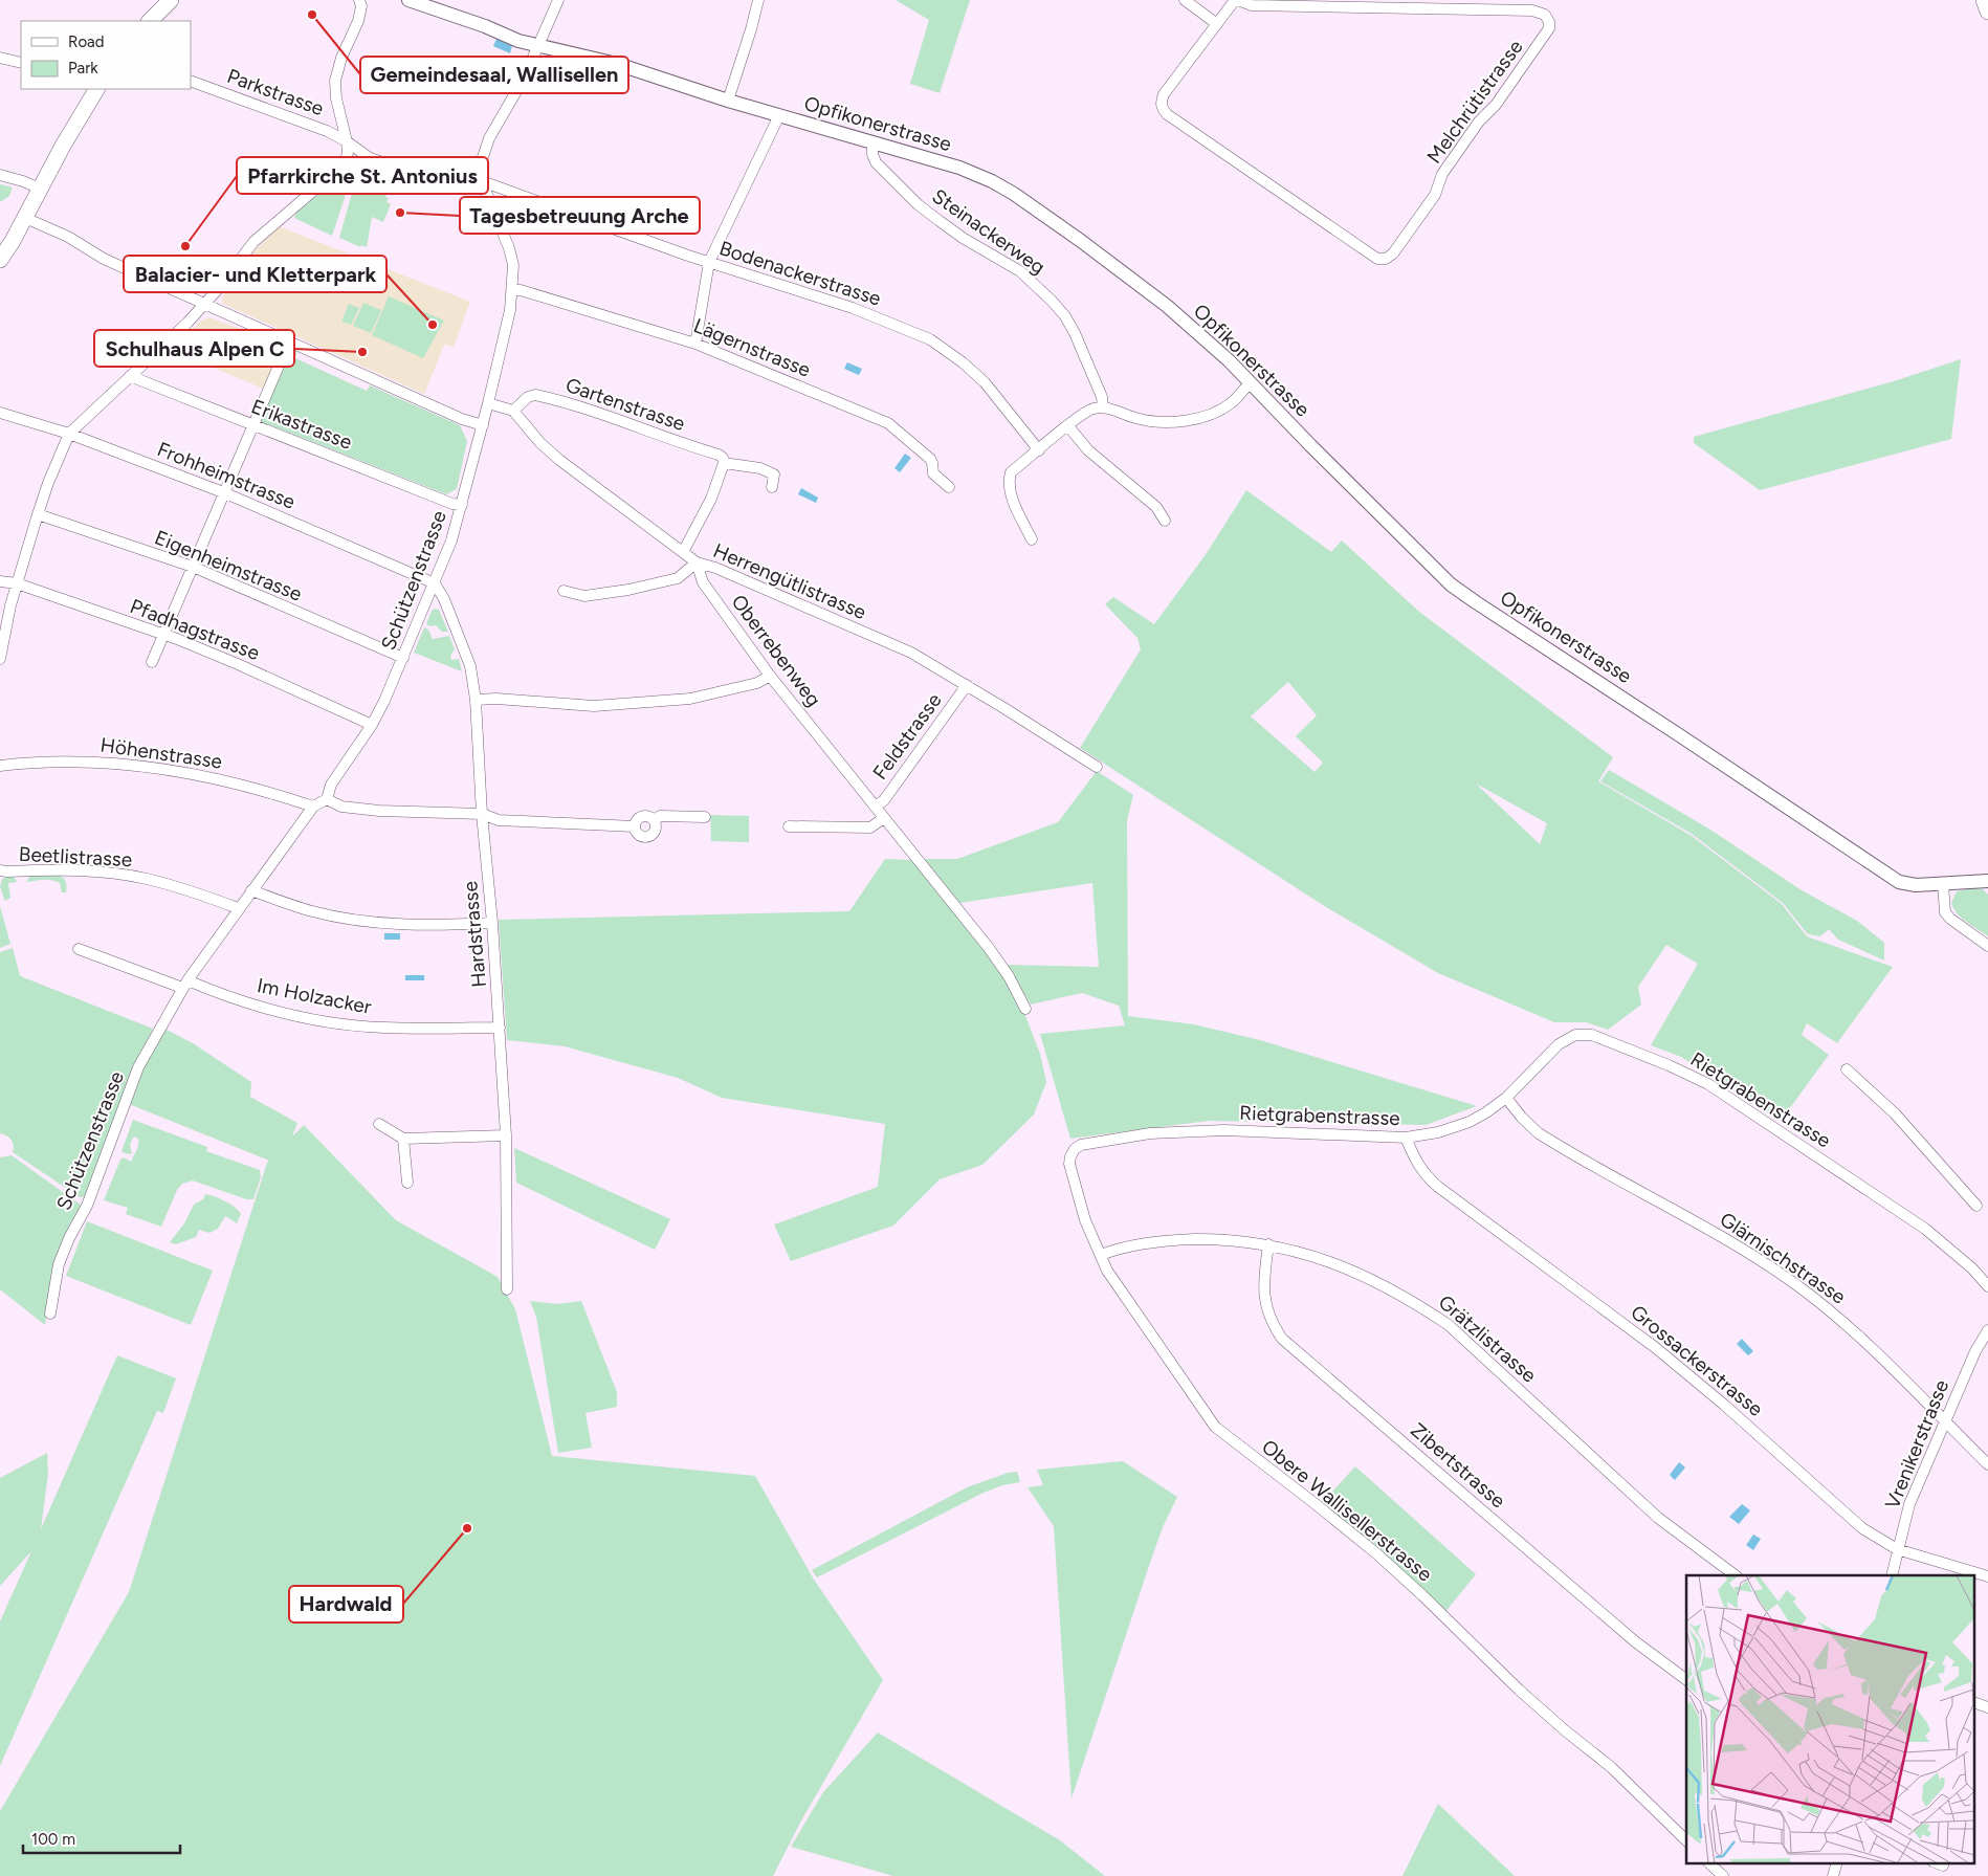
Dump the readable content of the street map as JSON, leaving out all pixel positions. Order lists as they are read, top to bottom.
{
  "streets": {
    "street": [
      "Parkstrasse",
      "Melchrütistrasse",
      "Opfikonerstrasse",
      "Steinackerweg",
      "Bodenackerstrasse",
      "Lägernstrasse",
      "Gartenstrasse",
      "Erikastrasse",
      "Frohheimstrasse",
      "Eigenheimstrasse",
      "Schützenstrasse",
      "Herrengütlistrasse",
      "Pfadhagstrasse",
      "Oberrebenweg",
      "Feldstrasse",
      "Höhenstrasse",
      "Beetlistrasse",
      "Hardstrasse",
      "Im Holzacker",
      "Rietgrabenstrasse",
      "Glärnischstrasse",
      "Grätzlistrasse",
      "Grossackerstrasse",
      "Vrenikerstrasse",
      "Zibertstrasse",
      "Obere Wallisellerstrasse"
    ]
  },
  "crossings": [
    ["Parkstrasse", "Bodenackerstrasse"],
    ["Parkstrasse", "Schützenstrasse"],
    ["Opfikonerstrasse", "Steinackerweg"],
    ["Opfikonerstrasse", "Schützenstrasse"],
    ["Bodenackerstrasse", "Schützenstrasse"],
    ["Lägernstrasse", "Schützenstrasse"],
    ["Gartenstrasse", "Herrengütlistrasse"],
    ["Erikastrasse", "Schützenstrasse"],
    ["Frohheimstrasse", "Schützenstrasse"],
    ["Frohheimstrasse", "Hardstrasse"],
    ["Eigenheimstrasse", "Schützenstrasse"],
    ["Schützenstrasse", "Pfadhagstrasse"],
    ["Schützenstrasse", "Höhenstrasse"],
    ["Schützenstrasse", "Beetlistrasse"],
    ["Schützenstrasse", "Hardstrasse"],
    ["Schützenstrasse", "Im Holzacker"],
    ["Herrengütlistrasse", "Oberrebenweg"],
    ["Herrengütlistrasse", "Feldstrasse"],
    ["Oberrebenweg", "Feldstrasse"],
    ["Hardstrasse", "Im Holzacker"],
    ["Rietgrabenstrasse", "Glärnischstrasse"],
    ["Rietgrabenstrasse", "Grossackerstrasse"],
    ["Rietgrabenstrasse", "Obere Wallisellerstrasse"],
    ["Glärnischstrasse", "Vrenikerstrasse"],
    ["Grätzlistrasse", "Zibertstrasse"],
    ["Grätzlistrasse", "Obere Wallisellerstrasse"],
    ["Grossackerstrasse", "Vrenikerstrasse"]
  ],
  "places": [
    "Gemeindesaal, Wallisellen",
    "Tagesbetreuung Arche",
    "Pfarrkirche St. Antonius",
    "Balacier- und Kletterpark",
    "Schulhaus Alpen C",
    "Hardwald"
  ],
  "legend": ["Road", "Park"],
  "scale_bar": "100 m"
}
